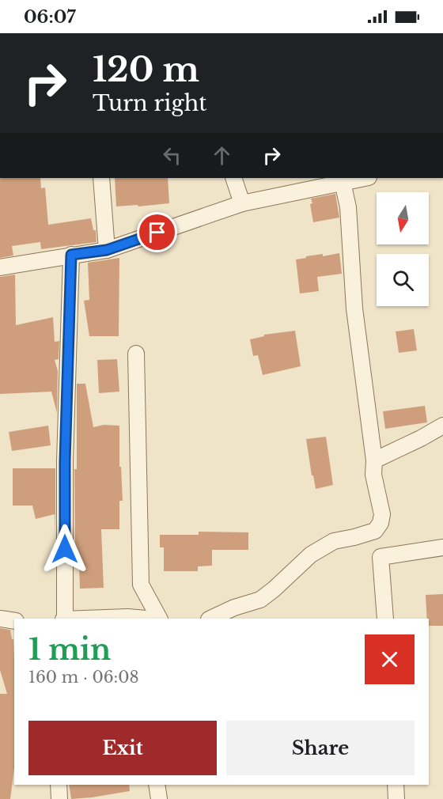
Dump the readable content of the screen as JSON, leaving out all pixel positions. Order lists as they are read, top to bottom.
{
  "north": "bottom",
  "page": {
    "status": "06:07",
    "turn": ["120 m", "Turn right"],
    "heading": ["1 min", "160 m · 06:08"],
    "buttons": ["Exit", "Share"]
  }
}
